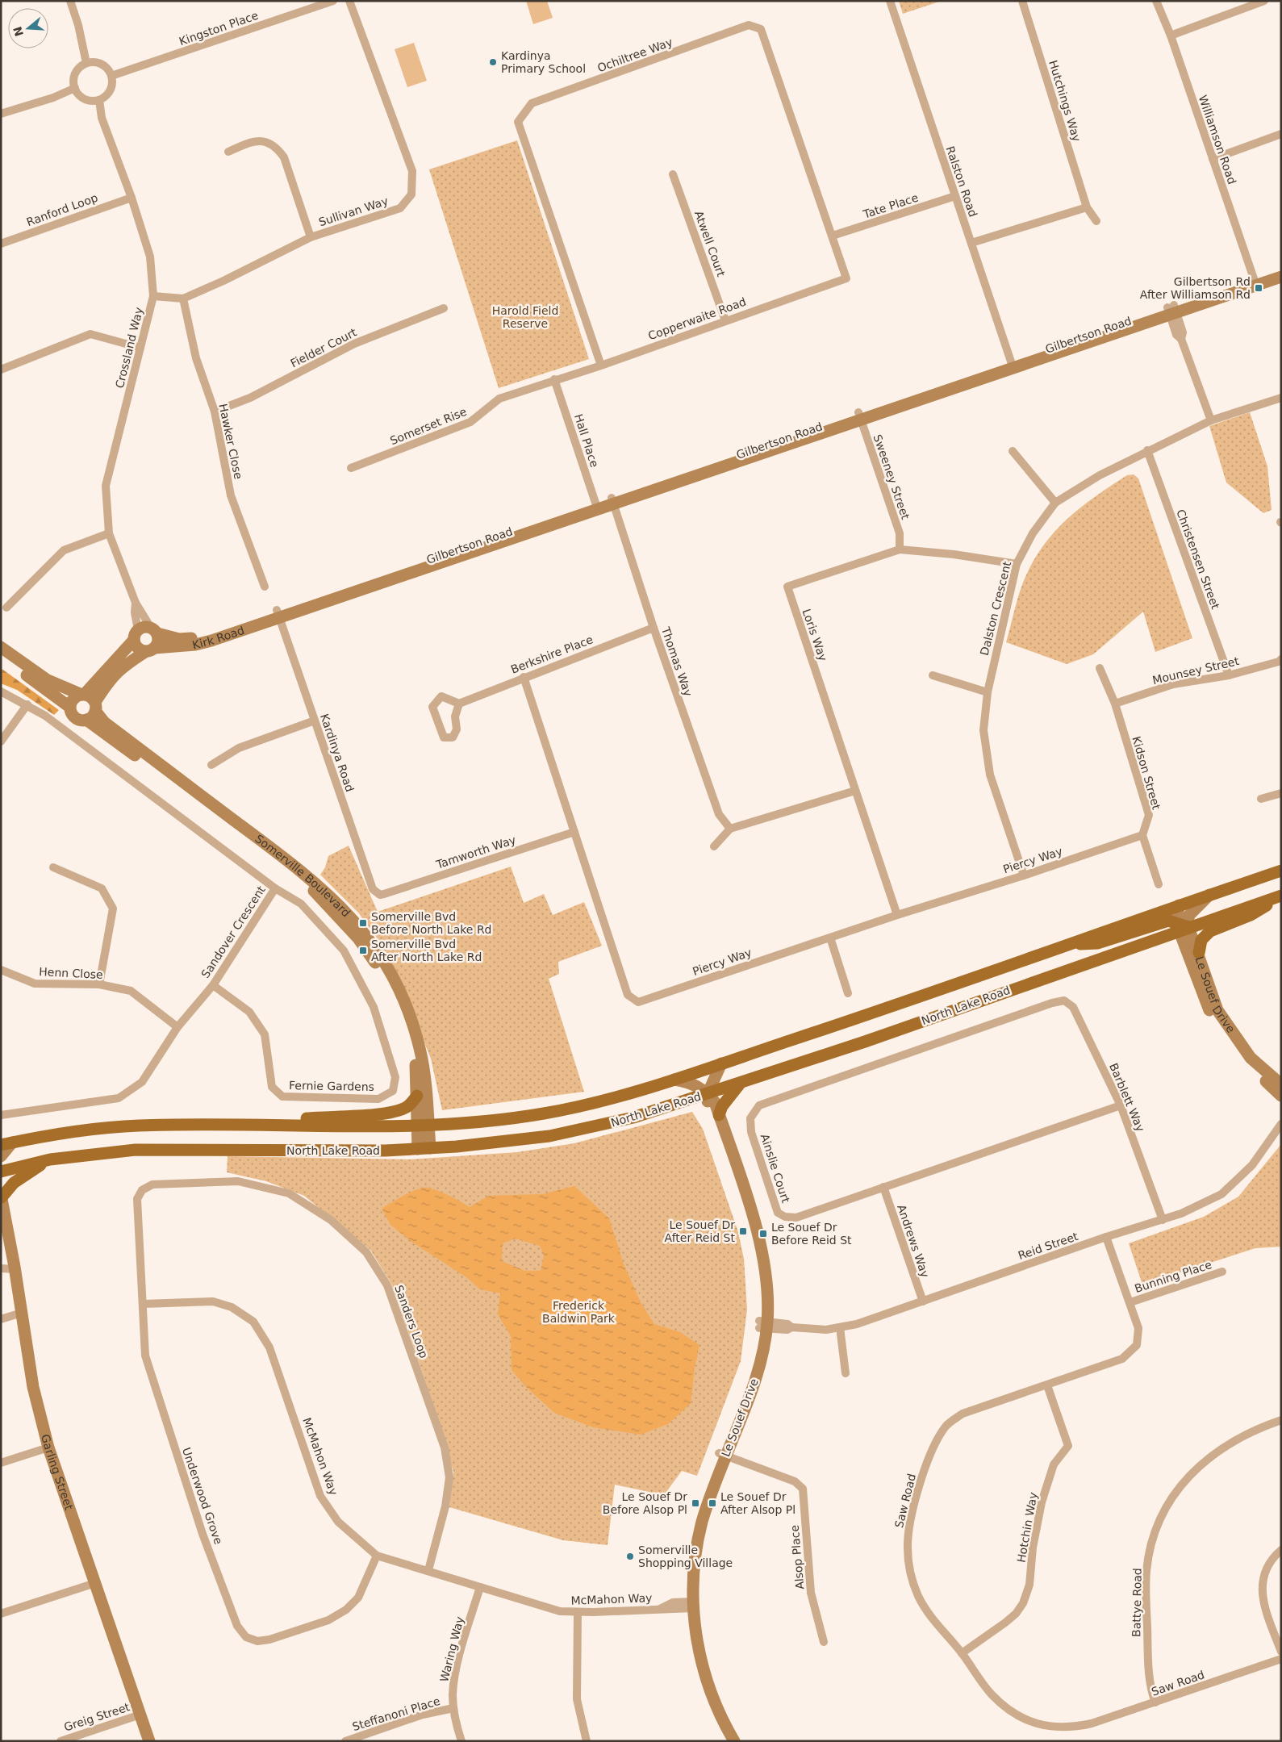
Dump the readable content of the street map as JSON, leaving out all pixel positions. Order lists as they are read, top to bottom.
{
  "streets": {
    "main road": ["North Lake Road"],
    "street": [
      "Kingston Place",
      "Ochiltree Way",
      "Hutchings Way",
      "Williamson Road",
      "Ralston Road",
      "Tate Place",
      "Ranford Loop",
      "Sullivan Way",
      "Atwell Court",
      "Copperwaite Road",
      "Gilbertson Road",
      "Crossland Way",
      "Fielder Court",
      "Somerset Rise",
      "Hall Place",
      "Hawker Close",
      "Sweeney Street",
      "Christensen Street",
      "Dalston Crescent",
      "Loris Way",
      "Kirk Road",
      "Berkshire Place",
      "Thomas Way",
      "Mounsey Street",
      "Kardinya Road",
      "Kidson Street",
      "Tamworth Way",
      "Piercy Way",
      "Somerville Boulevard",
      "Sandover Crescent",
      "Henn Close",
      "Le Souef Drive",
      "Fernie Gardens",
      "Barblett Way",
      "Ainslie Court",
      "Andrews Way",
      "Reid Street",
      "Bunning Place",
      "Sanders Loop",
      "McMahon Way",
      "Garling Street",
      "Underwood Grove",
      "Saw Road",
      "Hotchin Way",
      "Alsop Place",
      "Battye Road",
      "Waring Way",
      "Steffanoni Place",
      "Greig Street"
    ]
  },
  "crossings": [
    ["Kingston Place", "Crossland Way"],
    ["Ochiltree Way", "Tate Place"],
    ["Ochiltree Way", "Copperwaite Road"],
    ["Williamson Road", "Gilbertson Road"],
    ["Ralston Road", "Tate Place"],
    ["Ralston Road", "Gilbertson Road"],
    ["Ranford Loop", "Crossland Way"],
    ["Sullivan Way", "Crossland Way"],
    ["Sullivan Way", "Hawker Close"],
    ["Atwell Court", "Copperwaite Road"],
    ["Copperwaite Road", "Somerset Rise"],
    ["Copperwaite Road", "Hall Place"],
    ["Gilbertson Road", "Hall Place"],
    ["Gilbertson Road", "Sweeney Street"],
    ["Gilbertson Road", "Kirk Road"],
    ["Gilbertson Road", "Thomas Way"],
    ["Gilbertson Road", "Kardinya Road"],
    ["Crossland Way", "Kirk Road"],
    ["Fielder Court", "Hawker Close"],
    ["Somerset Rise", "Hall Place"],
    ["Sweeney Street", "Loris Way"],
    ["Christensen Street", "Dalston Crescent"],
    ["Christensen Street", "Mounsey Street"],
    ["Dalston Crescent", "Loris Way"],
    ["Dalston Crescent", "Piercy Way"],
    ["Loris Way", "Piercy Way"],
    ["Kirk Road", "Kardinya Road"],
    ["Kirk Road", "Somerville Boulevard"],
    ["Berkshire Place", "Thomas Way"],
    ["Berkshire Place", "Piercy Way"],
    ["Mounsey Street", "Kidson Street"],
    ["Kardinya Road", "Tamworth Way"],
    ["Kidson Street", "Piercy Way"],
    ["Tamworth Way", "Piercy Way"],
    ["Somerville Boulevard", "North Lake Road"],
    ["Sandover Crescent", "Henn Close"],
    ["Sandover Crescent", "Fernie Gardens"],
    ["Le Souef Drive", "North Lake Road"],
    ["Le Souef Drive", "Reid Street"],
    ["Le Souef Drive", "McMahon Way"],
    ["Le Souef Drive", "Alsop Place"],
    ["Barblett Way", "Ainslie Court"],
    ["Barblett Way", "Reid Street"],
    ["Ainslie Court", "Andrews Way"],
    ["Andrews Way", "Reid Street"],
    ["Reid Street", "Saw Road"],
    ["Bunning Place", "Saw Road"],
    ["Sanders Loop", "McMahon Way"],
    ["Sanders Loop", "Underwood Grove"],
    ["McMahon Way", "Underwood Grove"],
    ["McMahon Way", "Waring Way"],
    ["Garling Street", "Greig Street"],
    ["Saw Road", "Hotchin Way"],
    ["Saw Road", "Battye Road"],
    ["Waring Way", "Steffanoni Place"]
  ],
  "parks": ["Harold Field Reserve", "Frederick Baldwin Park"],
  "places": {
    "other": ["Kardinya Primary School", "Somerville Shopping Village"],
    "transit": [
      "Gilbertson Rd After Williamson Rd",
      "Somerville Bvd Before North Lake Rd",
      "Somerville Bvd After North Lake Rd",
      "Le Souef Dr After Reid St",
      "Le Souef Dr Before Reid St",
      "Le Souef Dr Before Alsop Pl",
      "Le Souef Dr After Alsop Pl"
    ]
  },
  "north": "left"
}
